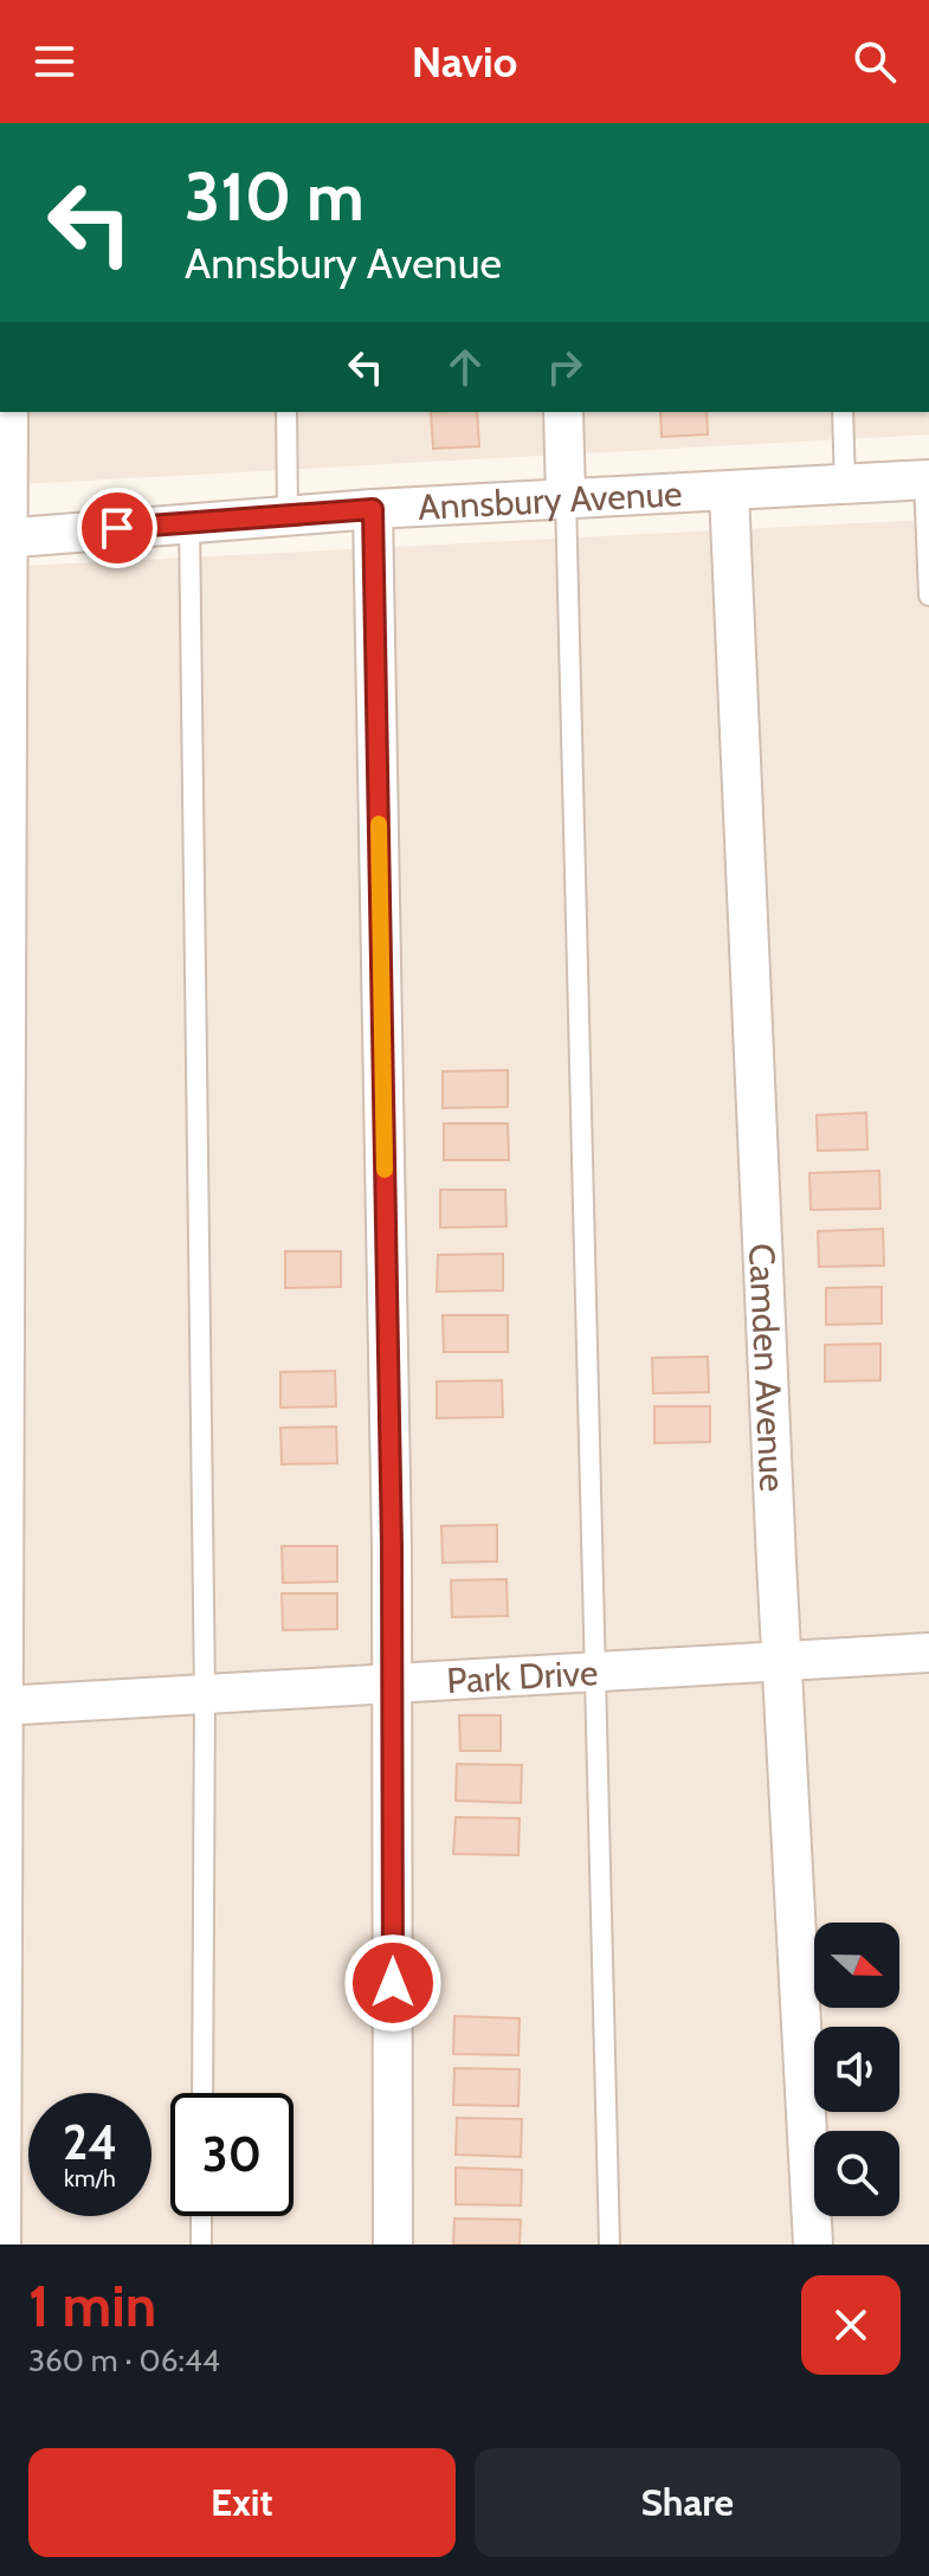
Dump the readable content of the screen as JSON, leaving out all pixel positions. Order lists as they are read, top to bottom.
{
  "streets": {
    "street": ["Annsbury Avenue", "Camden Avenue", "Park Drive"]
  },
  "crossings": [
    ["Annsbury Avenue", "Camden Avenue"],
    ["Camden Avenue", "Park Drive"]
  ],
  "north": "right",
  "page": {
    "header": "Navio",
    "turn": ["310 m", "Annsbury Avenue"],
    "speed": "24 km/h",
    "limit": "30",
    "heading": ["1 min", "360 m · 06:44"],
    "buttons": ["Exit", "Share"]
  }
}
